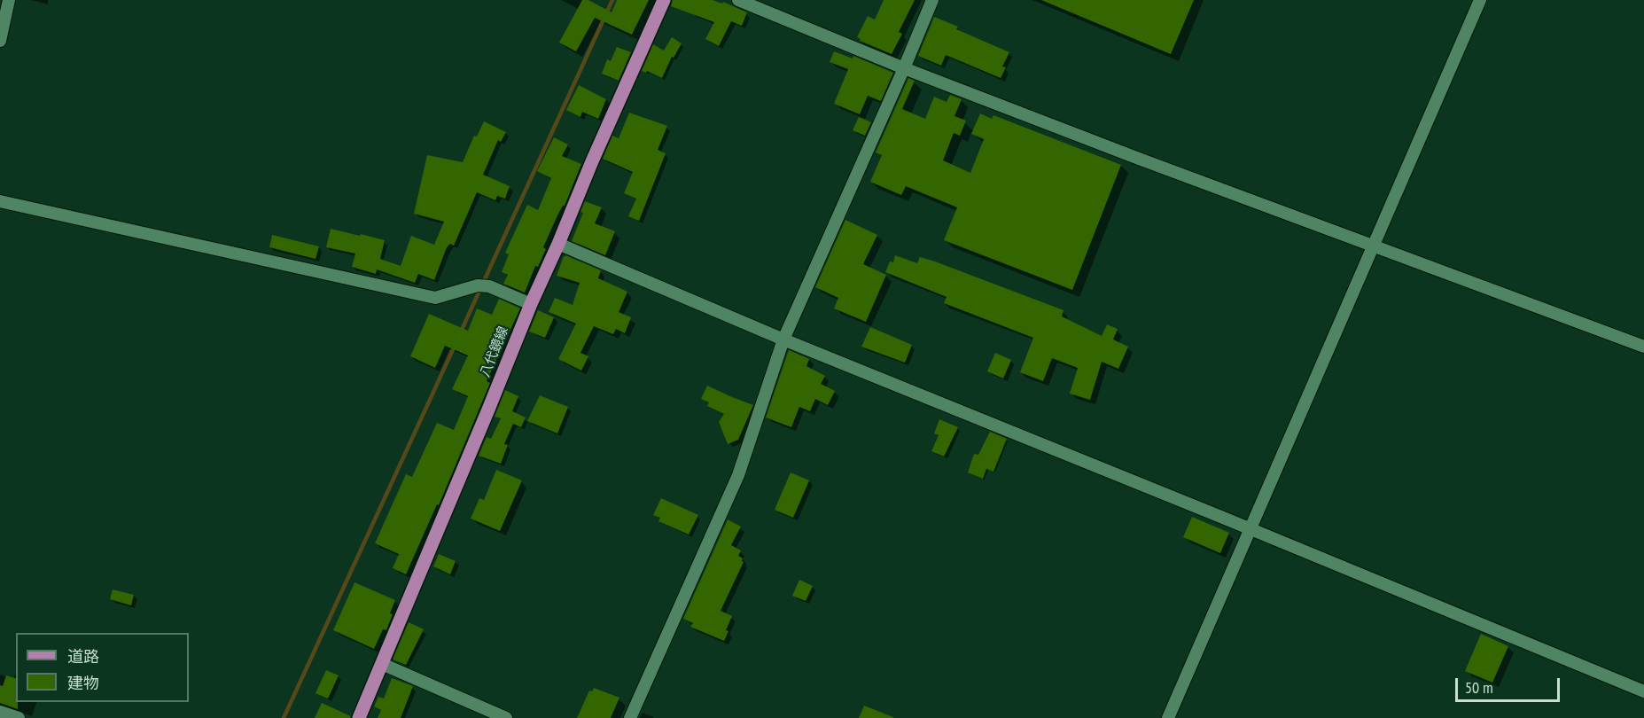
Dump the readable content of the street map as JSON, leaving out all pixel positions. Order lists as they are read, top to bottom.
{
  "streets": {
    "main road": ["八代鏡線"]
  },
  "legend": ["道路", "建物"],
  "scale_bar": "50 m"
}
